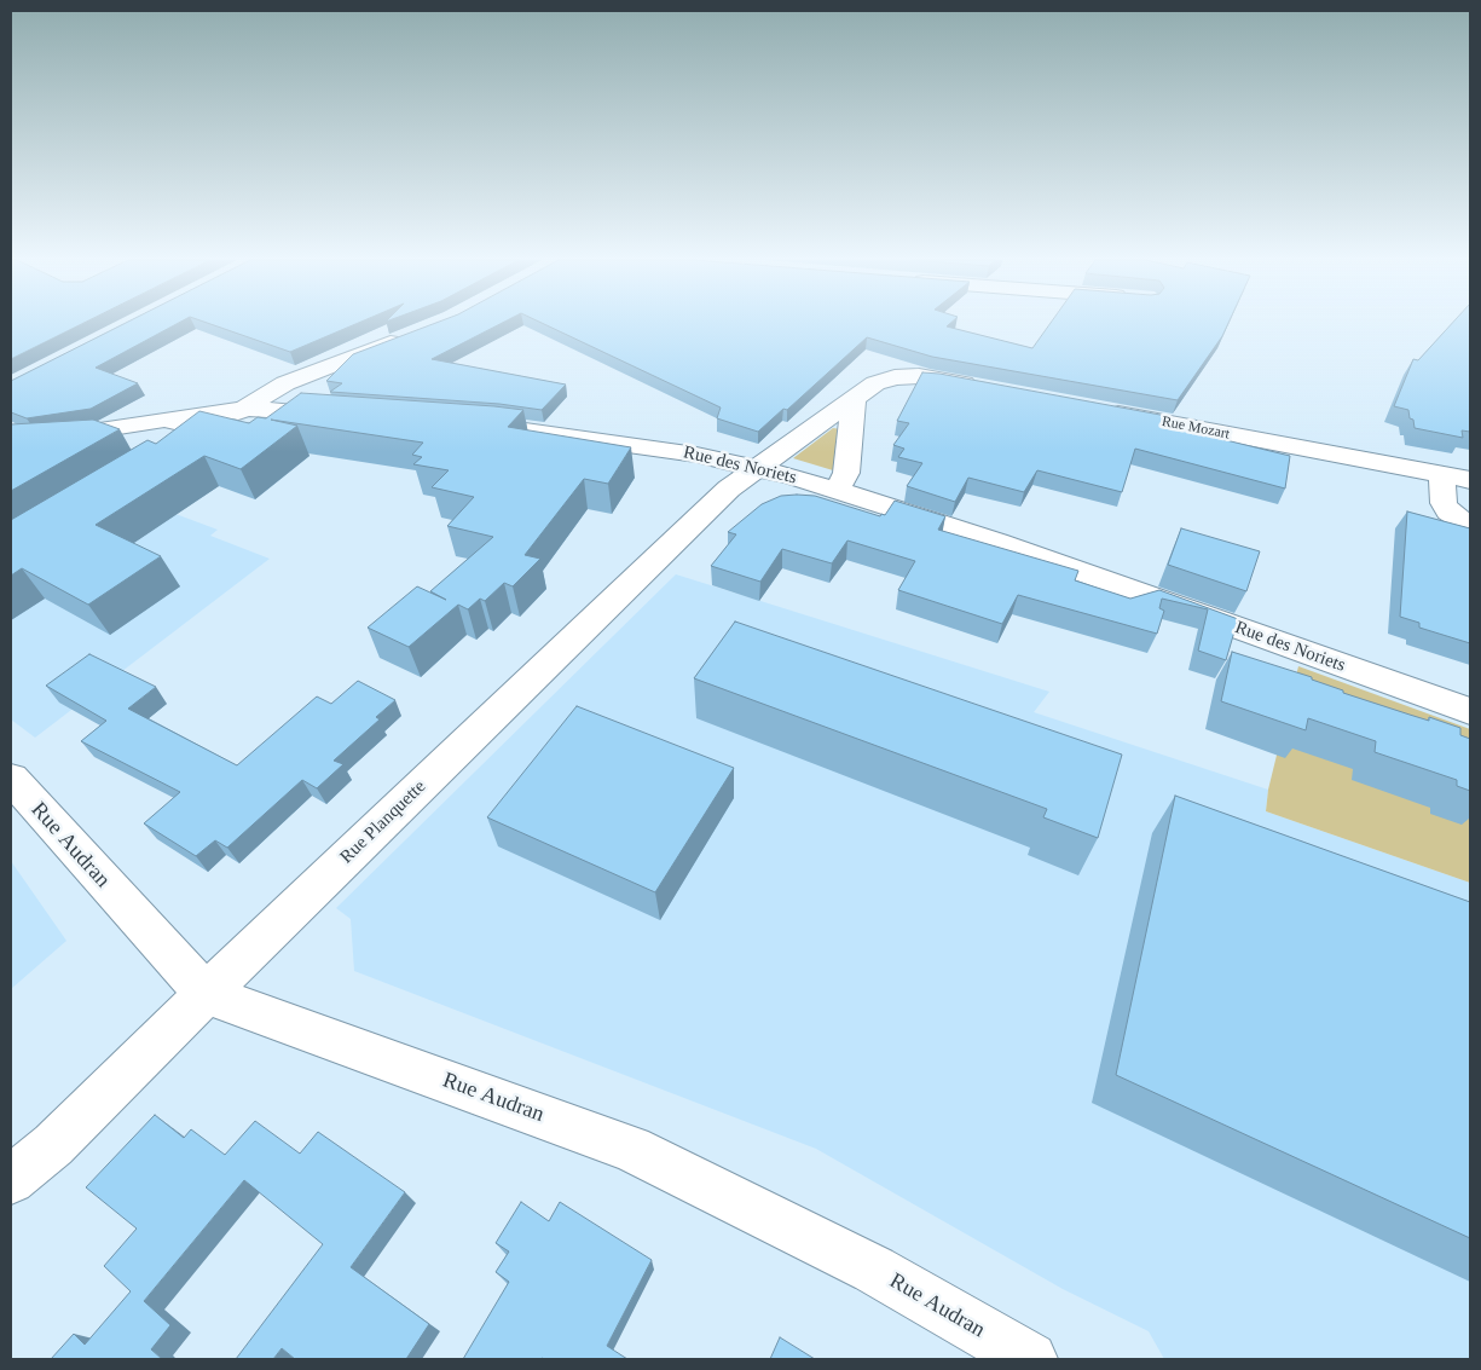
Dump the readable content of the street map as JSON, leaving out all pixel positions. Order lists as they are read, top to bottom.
{
  "streets": {
    "street": [
      "Rue Mozart",
      "Rue des Noriets",
      "Rue Planquette",
      "Rue Audran"
    ]
  },
  "crossings": [
    ["Rue des Noriets", "Rue Planquette"],
    ["Rue Planquette", "Rue Audran"]
  ]
}
